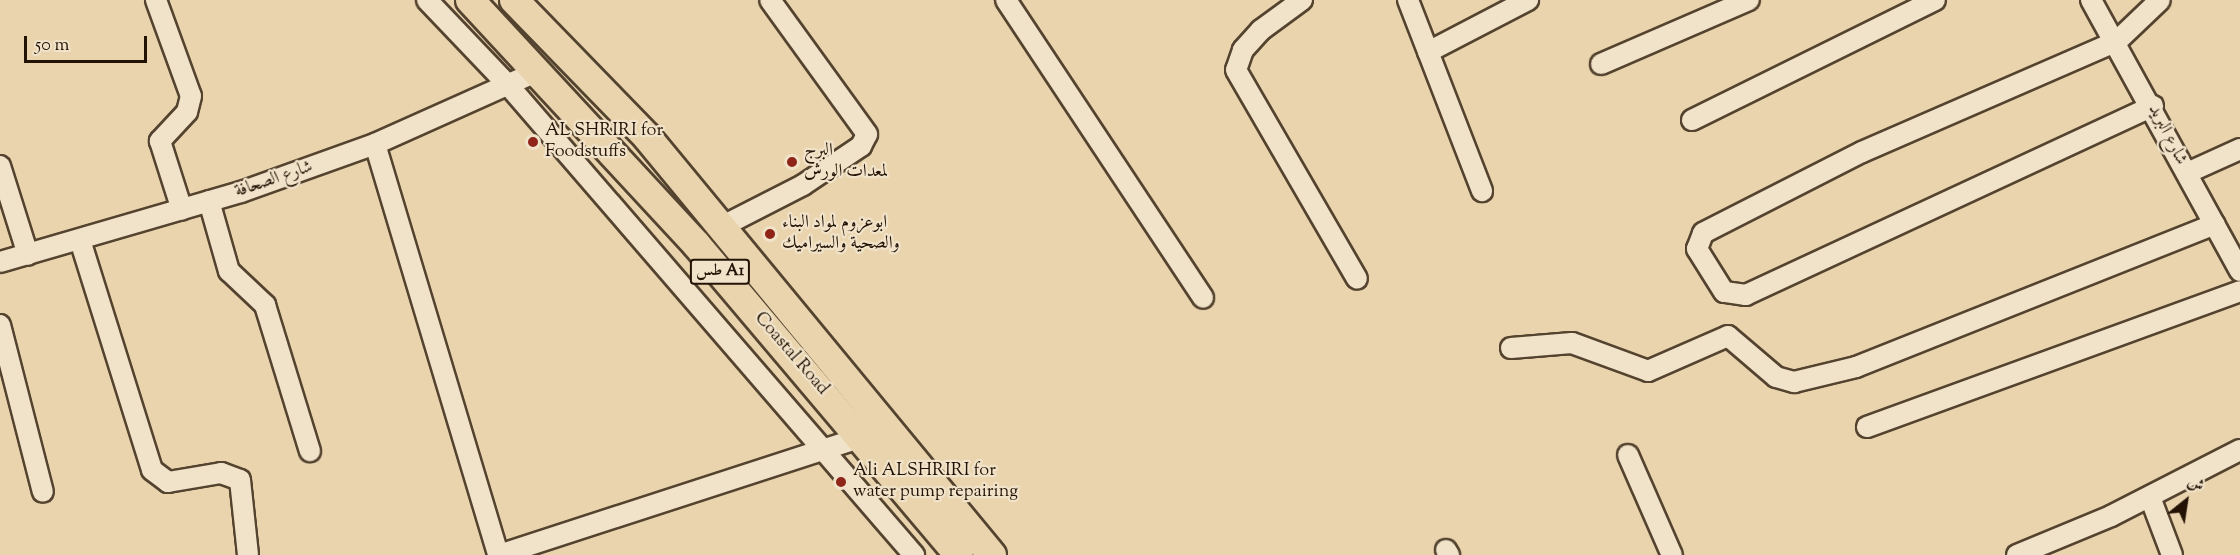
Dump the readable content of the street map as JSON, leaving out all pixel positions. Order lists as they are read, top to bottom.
{
  "streets": {
    "highway": ["طس A1", "Coastal Road"],
    "street": ["شارع البريد", "شارع الصحافة"]
  },
  "crossings": [
    ["شارع الصحافة", "Coastal Road"]
  ],
  "places": [
    "AL SHRIRI for Foodstuffs",
    "البرج لمعدات الورش",
    "ابوعزوم لمواد البناء والصحية والسيراميك",
    "Ali ALSHRIRI for water pump repairing"
  ],
  "scale_bar": "50 m",
  "north": "top right"
}
